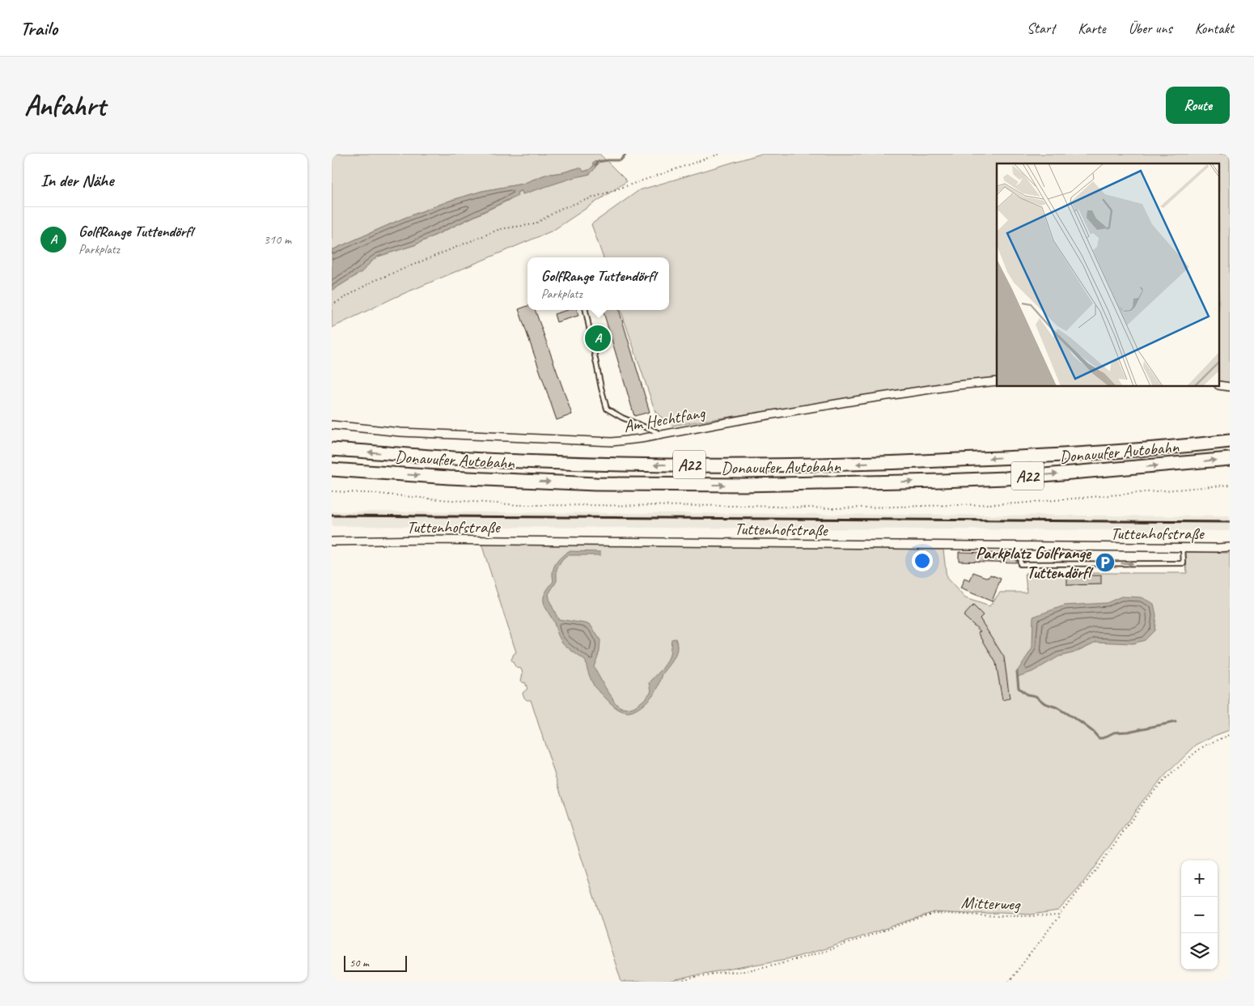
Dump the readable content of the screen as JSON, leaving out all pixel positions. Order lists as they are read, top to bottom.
{
  "streets": {
    "highway": ["Donauufer Autobahn", "A22"],
    "street": ["Am Hechtfang", "Tuttenhofstraße"],
    "path": ["Mitterweg"]
  },
  "places": {
    "parking": ["Parkplatz Golfrange Tuttendörfl"]
  },
  "scale_bar": "50 m",
  "page": {
    "header": "Trailo",
    "nav": [
      "Start",
      "Karte",
      "Über uns",
      "Kontakt"
    ],
    "buttons": "Route",
    "title": "Anfahrt",
    "heading": "In der Nähe",
    "list": [
      {
        "mark": "A",
        "name": "GolfRange Tuttendörfl",
        "note": "Parkplatz",
        "value": "310 m"
      }
    ],
    "popup": ["GolfRange Tuttendörfl", "Parkplatz"],
    "pins": "A",
    "map_buttons": ["+", "−"],
    "scale": "50 m"
  }
}
